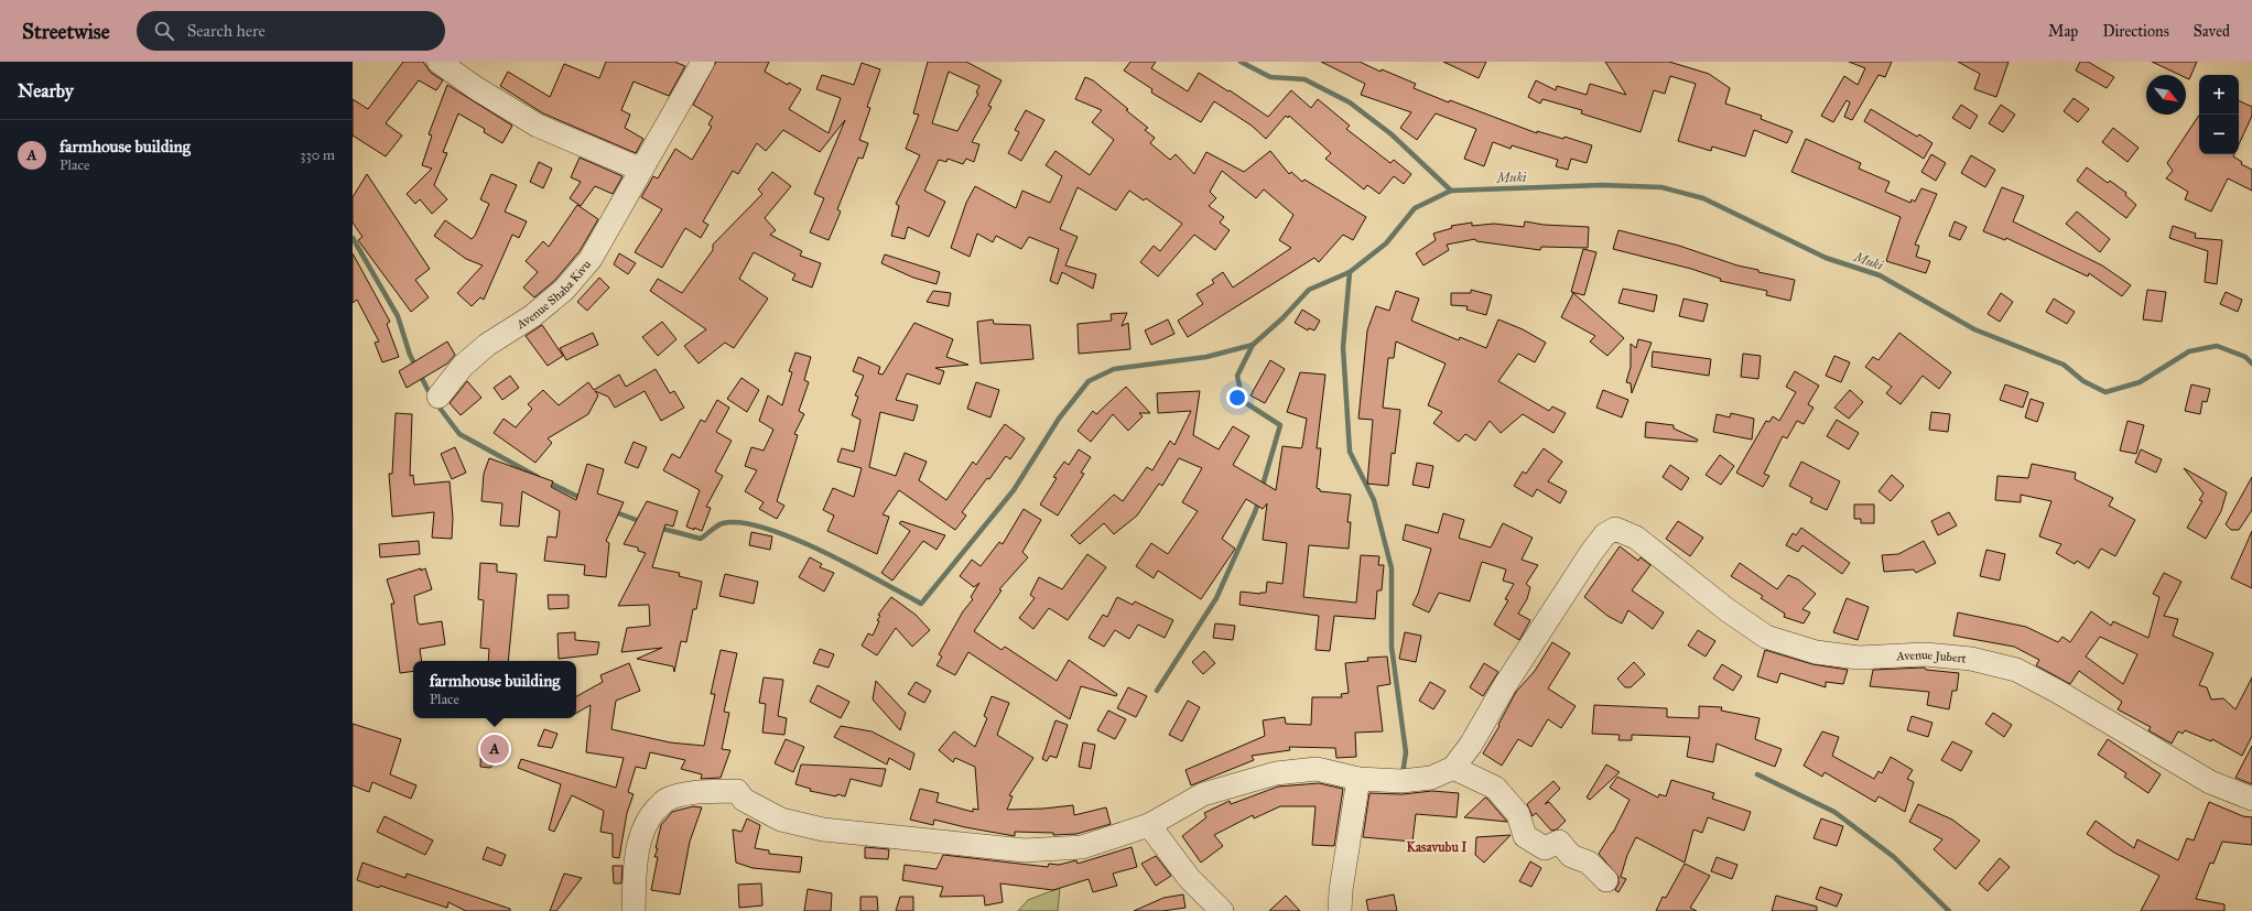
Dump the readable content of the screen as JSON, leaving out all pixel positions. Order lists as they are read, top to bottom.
{
  "streets": {
    "street": ["Avenue Shaba Kivu", "Avenue Jubert"]
  },
  "districts": ["Kasavubu I"],
  "water": ["Muki"],
  "north": "bottom right",
  "page": {
    "header": "Streetwise",
    "search": "Search here",
    "nav": ["Map", "Directions", "Saved"],
    "heading": "Nearby",
    "map_buttons": ["+", "−"],
    "list": [
      {
        "mark": "A",
        "name": "farmhouse building",
        "note": "Place",
        "value": "330 m"
      }
    ],
    "popup": ["farmhouse building", "Place"],
    "pins": "A"
  }
}
